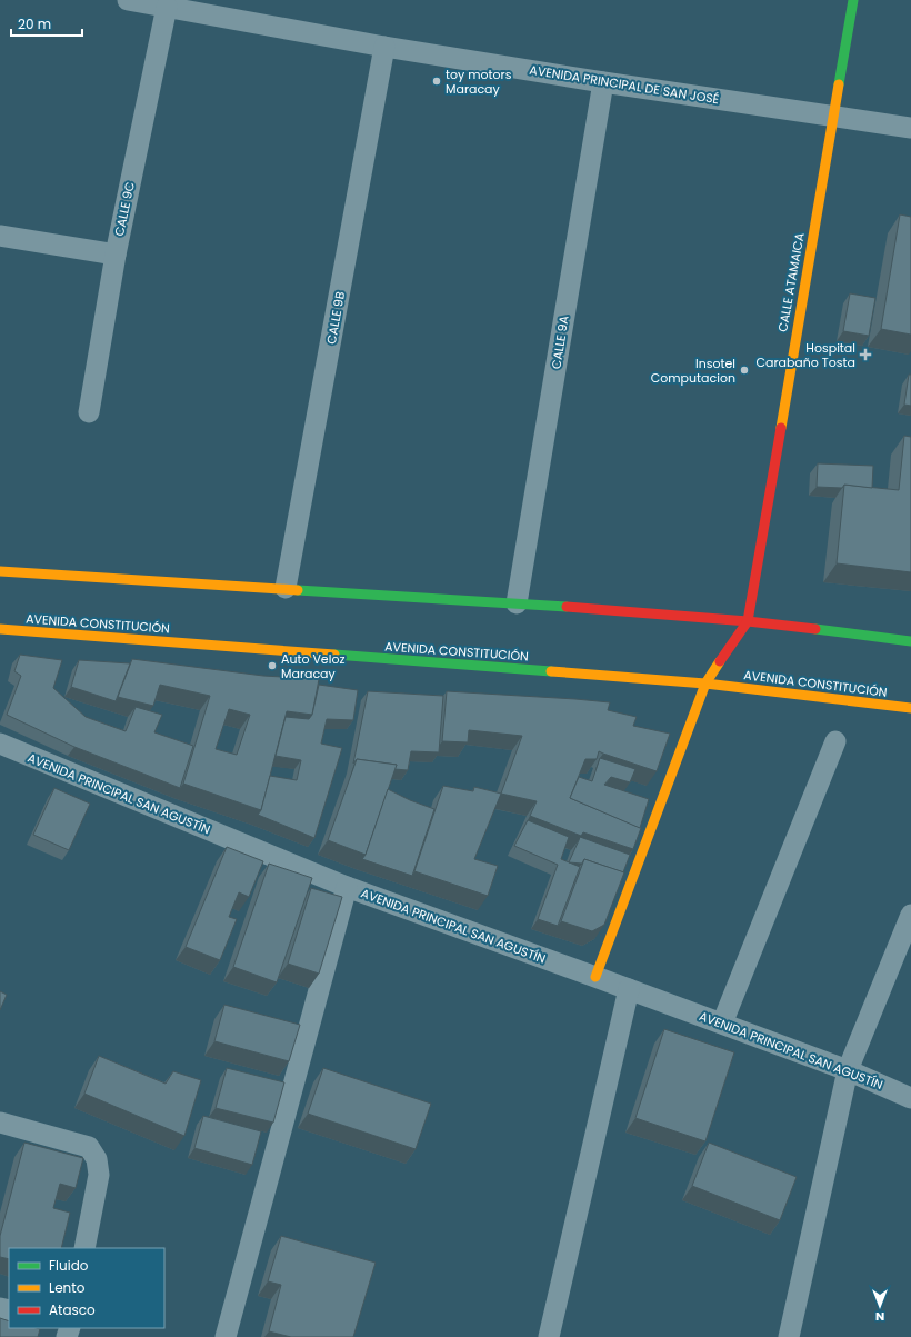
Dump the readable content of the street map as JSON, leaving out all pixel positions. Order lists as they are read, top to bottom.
{
  "streets": {
    "street": [
      "AVENIDA PRINCIPAL DE SAN JOSÉ",
      "CALLE 9C",
      "CALLE ATAMAICA",
      "CALLE 9B",
      "CALLE 9A",
      "AVENIDA CONSTITUCIÓN",
      "AVENIDA PRINCIPAL SAN AGUSTÍN"
    ]
  },
  "crossings": [
    ["AVENIDA PRINCIPAL DE SAN JOSÉ", "CALLE 9C"],
    ["AVENIDA PRINCIPAL DE SAN JOSÉ", "CALLE ATAMAICA"],
    ["AVENIDA PRINCIPAL DE SAN JOSÉ", "CALLE 9B"],
    ["AVENIDA PRINCIPAL DE SAN JOSÉ", "CALLE 9A"]
  ],
  "places": {
    "other": ["toy motors Maracay", "Insotel Computacion", "Auto Veloz Maracay"],
    "health": ["Hospital Carabaño Tosta"]
  },
  "legend": ["Fluido", "Lento", "Atasco"],
  "scale_bar": "20 m",
  "north": "bottom"
}
